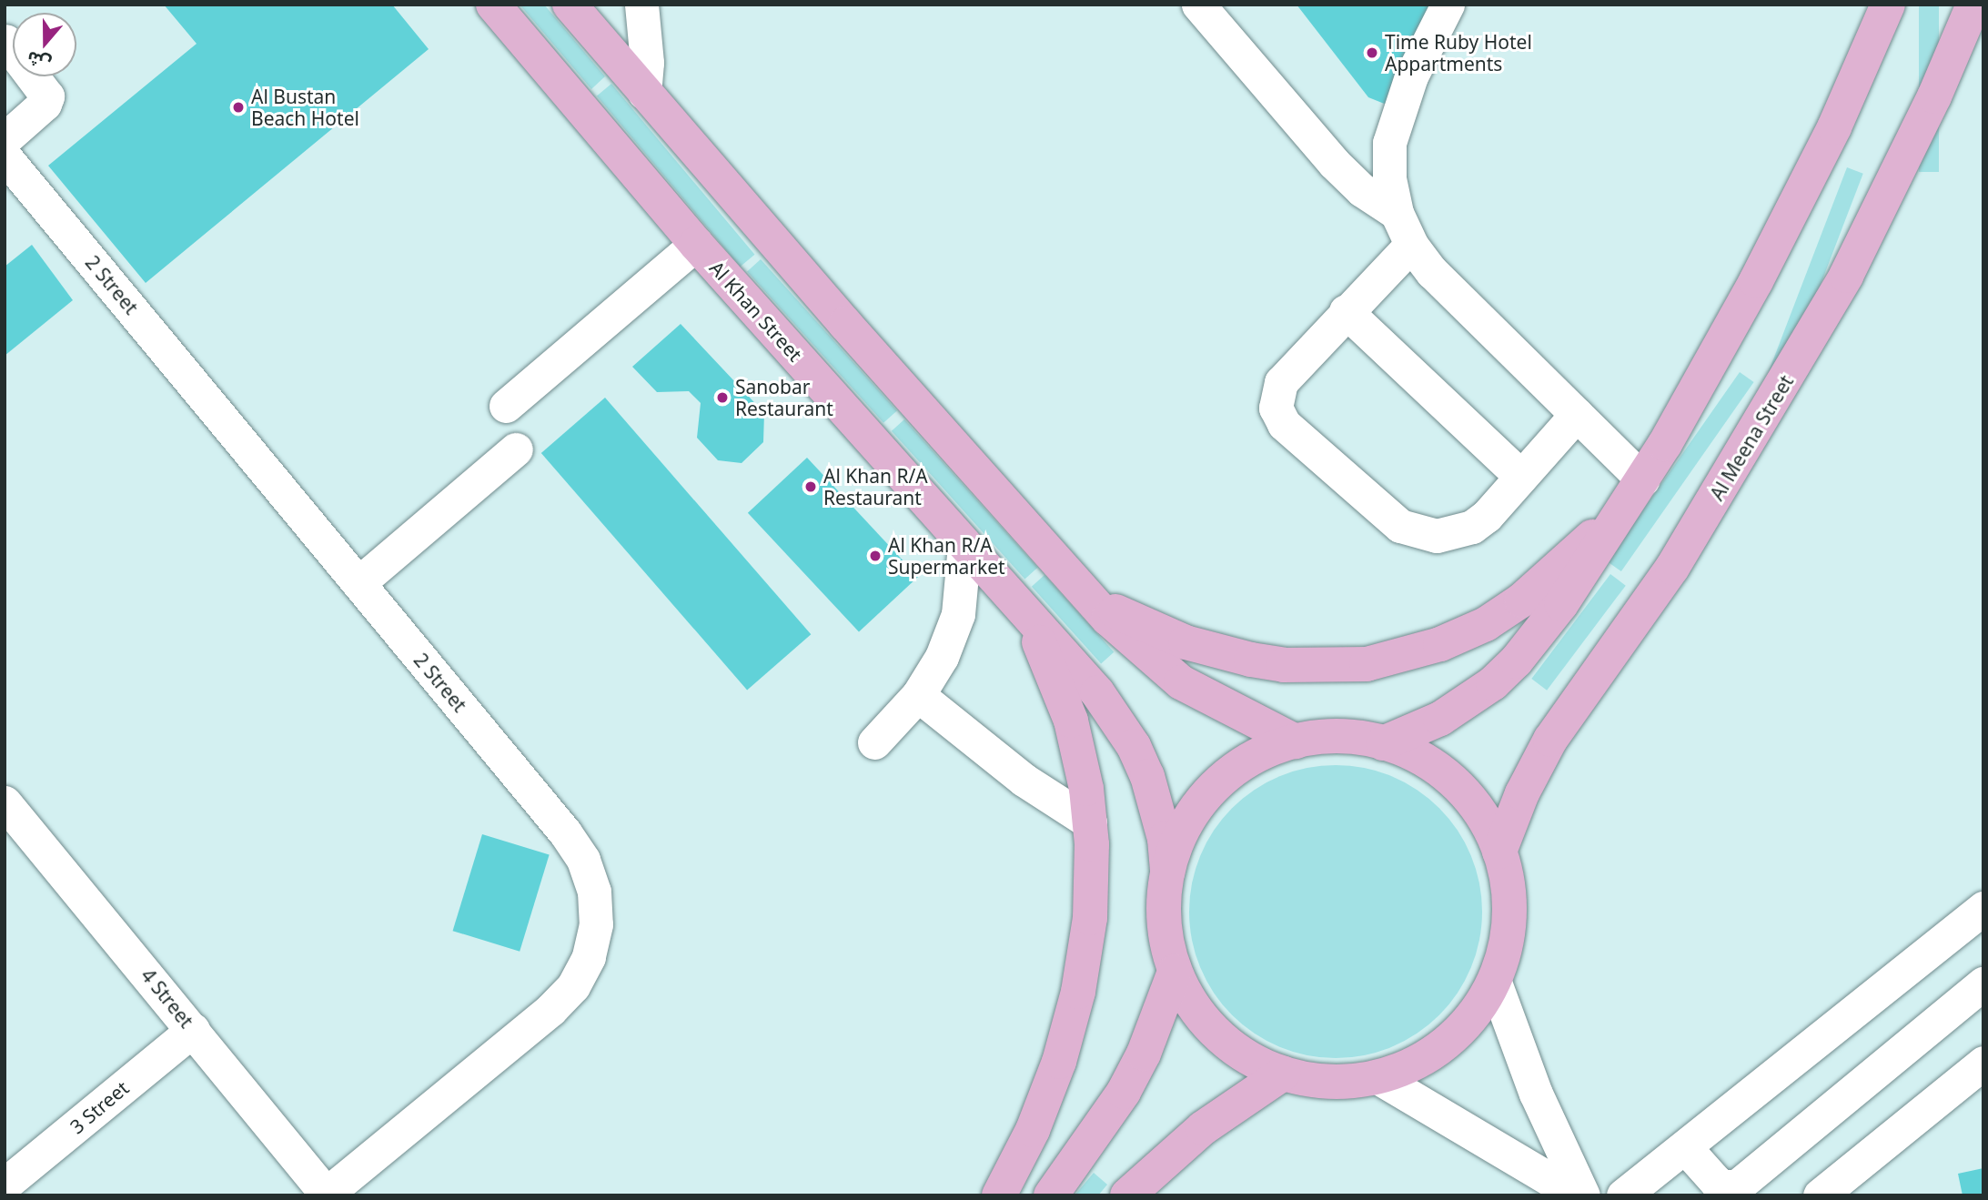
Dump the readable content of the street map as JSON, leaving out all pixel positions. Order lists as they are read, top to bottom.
{
  "streets": {
    "main road": ["Al Khan Street", "Al Meena Street"],
    "street": ["2 Street", "4 Street", "3 Street"]
  },
  "crossings": [
    ["2 Street", "4 Street"],
    ["4 Street", "3 Street"]
  ],
  "places": [
    "Time Ruby Hotel Appartments",
    "Al Bustan Beach Hotel",
    "Sanobar Restaurant",
    "Al Khan R/A Restaurant",
    "Al Khan R/A Supermarket"
  ],
  "north": "bottom"
}
